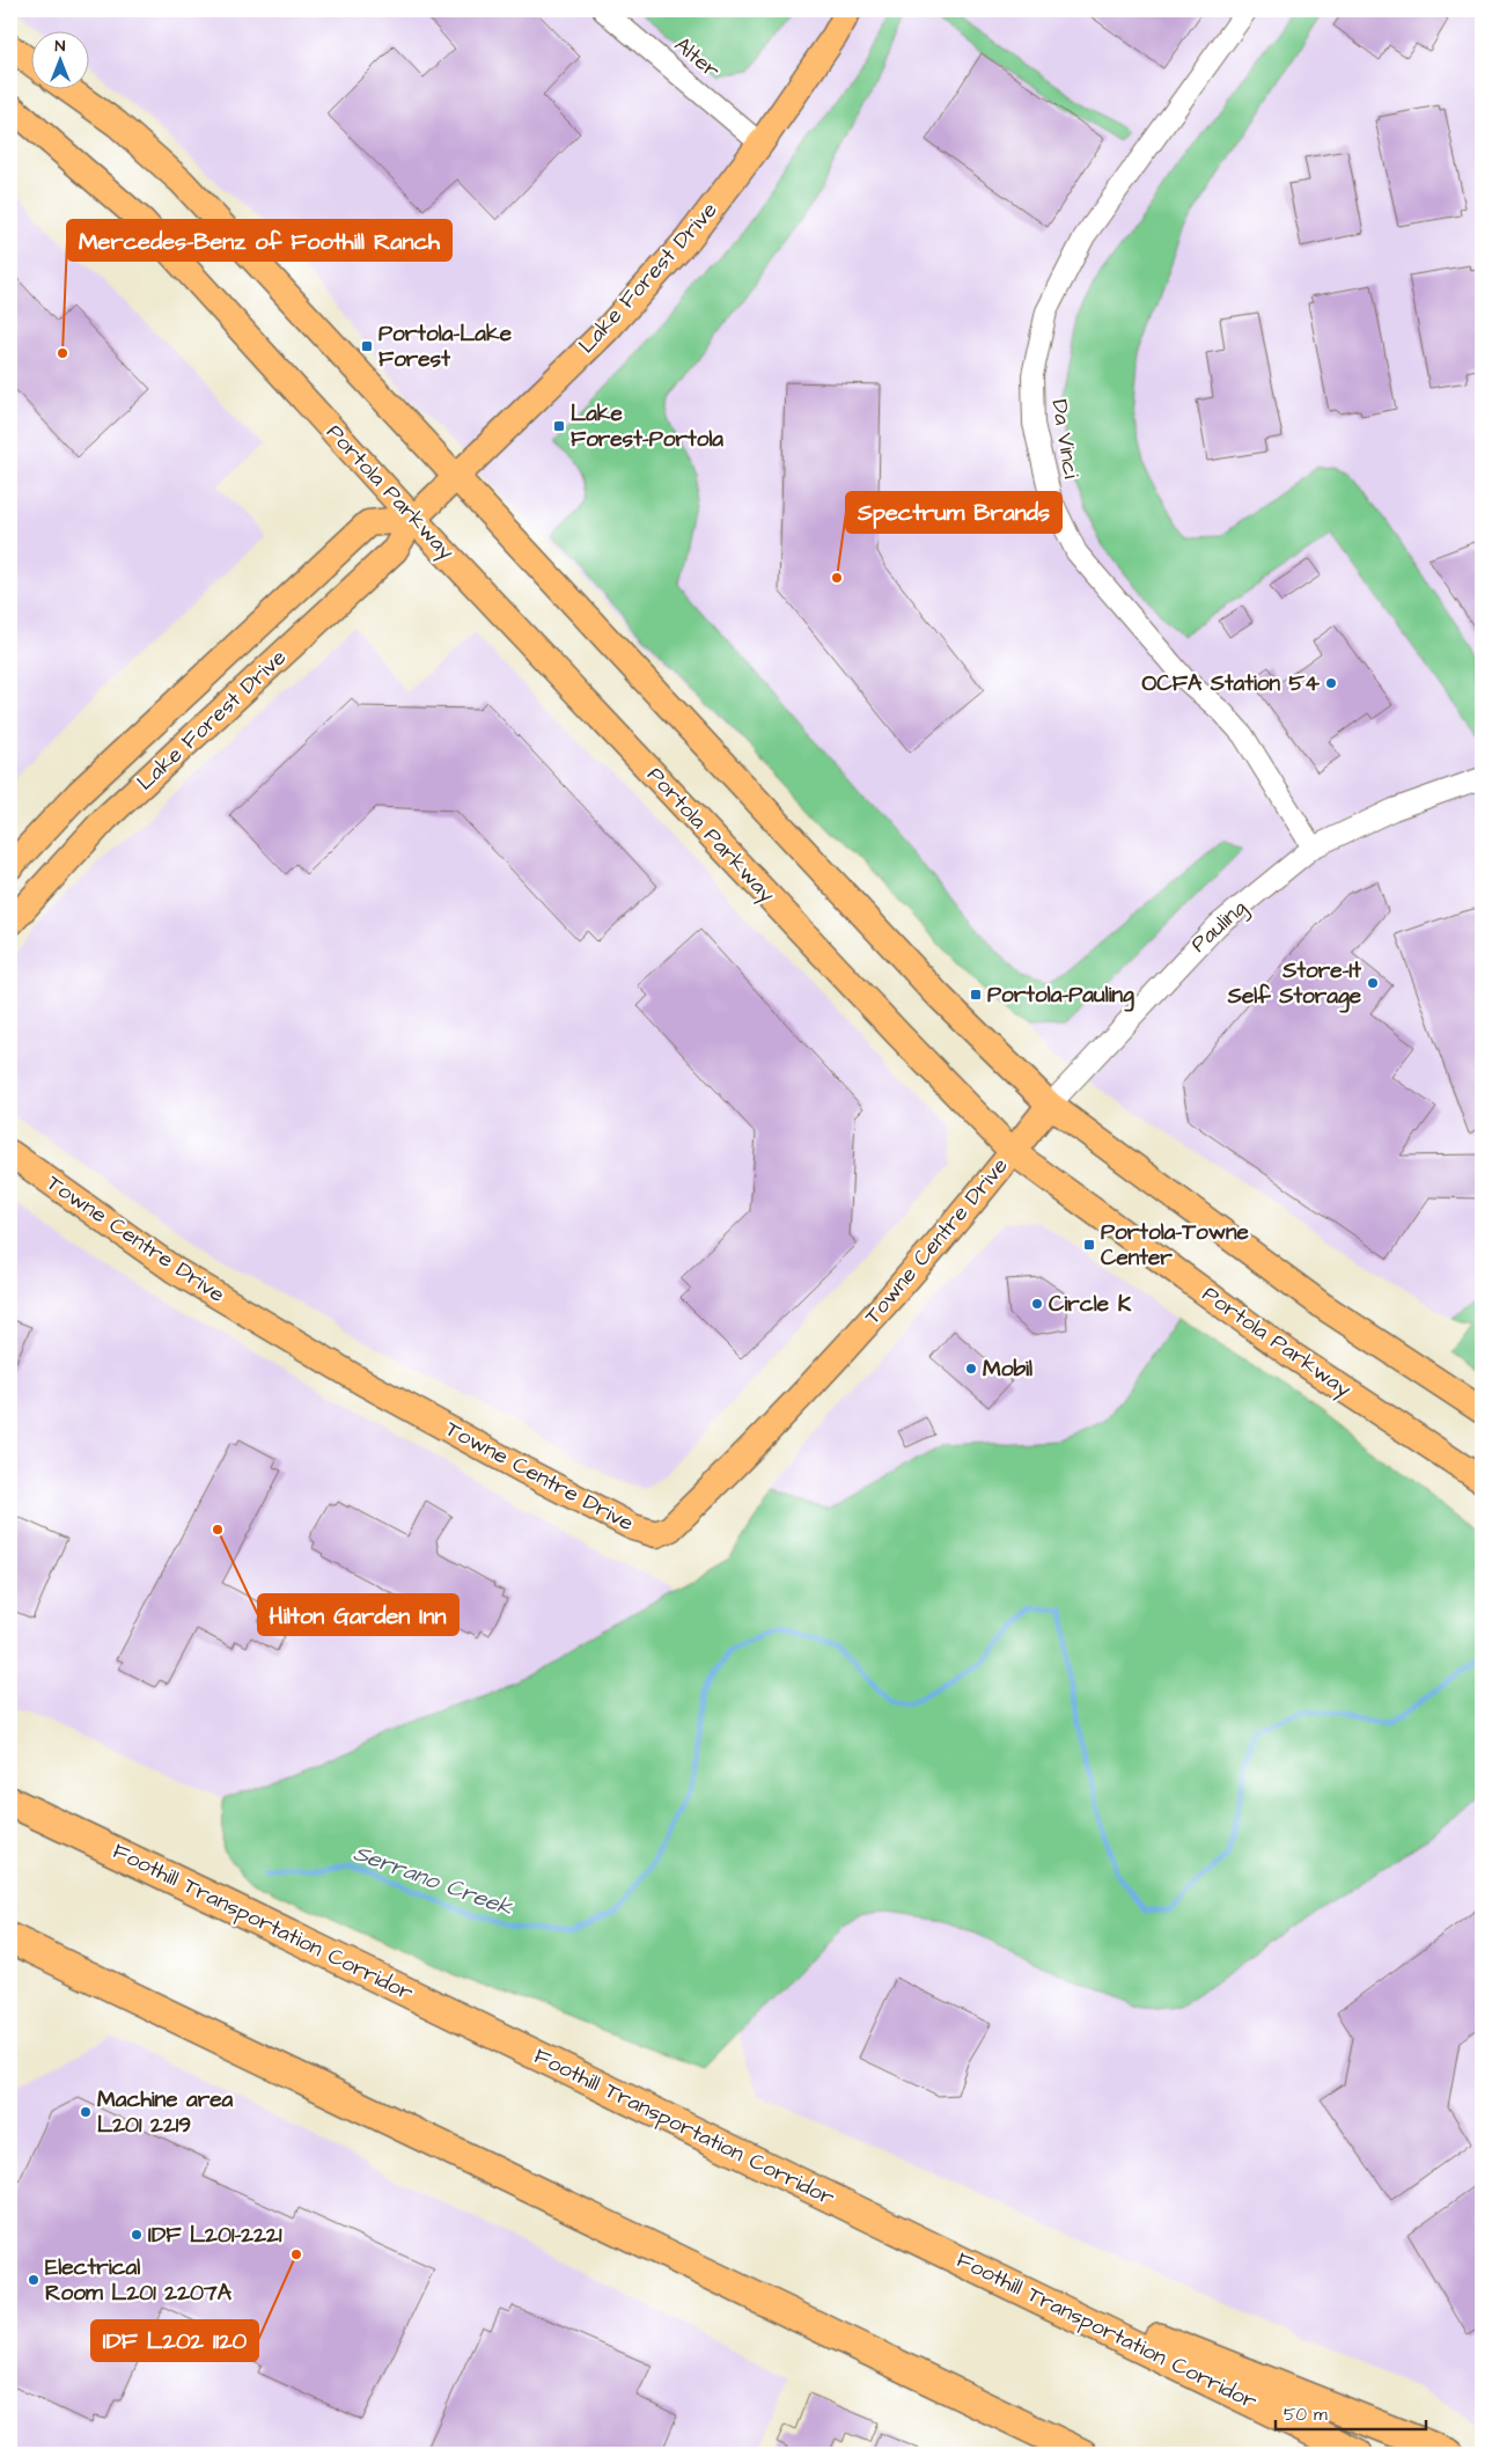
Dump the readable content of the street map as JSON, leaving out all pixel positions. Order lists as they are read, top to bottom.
{
  "streets": {
    "highway": ["Foothill Transportation Corridor"],
    "main road": [
      "Lake Forest Drive",
      "Portola Parkway",
      "Pauling",
      "Towne Centre Drive"
    ],
    "street": ["Alter", "Da Vinci"]
  },
  "crossings": [
    ["Alter", "Lake Forest Drive"],
    ["Lake Forest Drive", "Portola Parkway"],
    ["Da Vinci", "Pauling"],
    ["Portola Parkway", "Pauling"],
    ["Portola Parkway", "Towne Centre Drive"],
    ["Pauling", "Towne Centre Drive"]
  ],
  "water": ["Serrano Creek"],
  "places": {
    "transit": [
      "Portola-Lake Forest",
      "Lake Forest-Portola",
      "Portola-Pauling",
      "Portola-Towne Center"
    ],
    "other": [
      "Mercedes-Benz of Foothill Ranch",
      "Spectrum Brands",
      "OCFA Station 54",
      "Store-It Self Storage",
      "Circle K",
      "Mobil",
      "Hilton Garden Inn",
      "Machine area L201 2219",
      "IDF L201-2221",
      "IDF L202 1120",
      "Electrical Room L201 2207A"
    ]
  },
  "scale_bar": "50 m",
  "north": "top"
}
